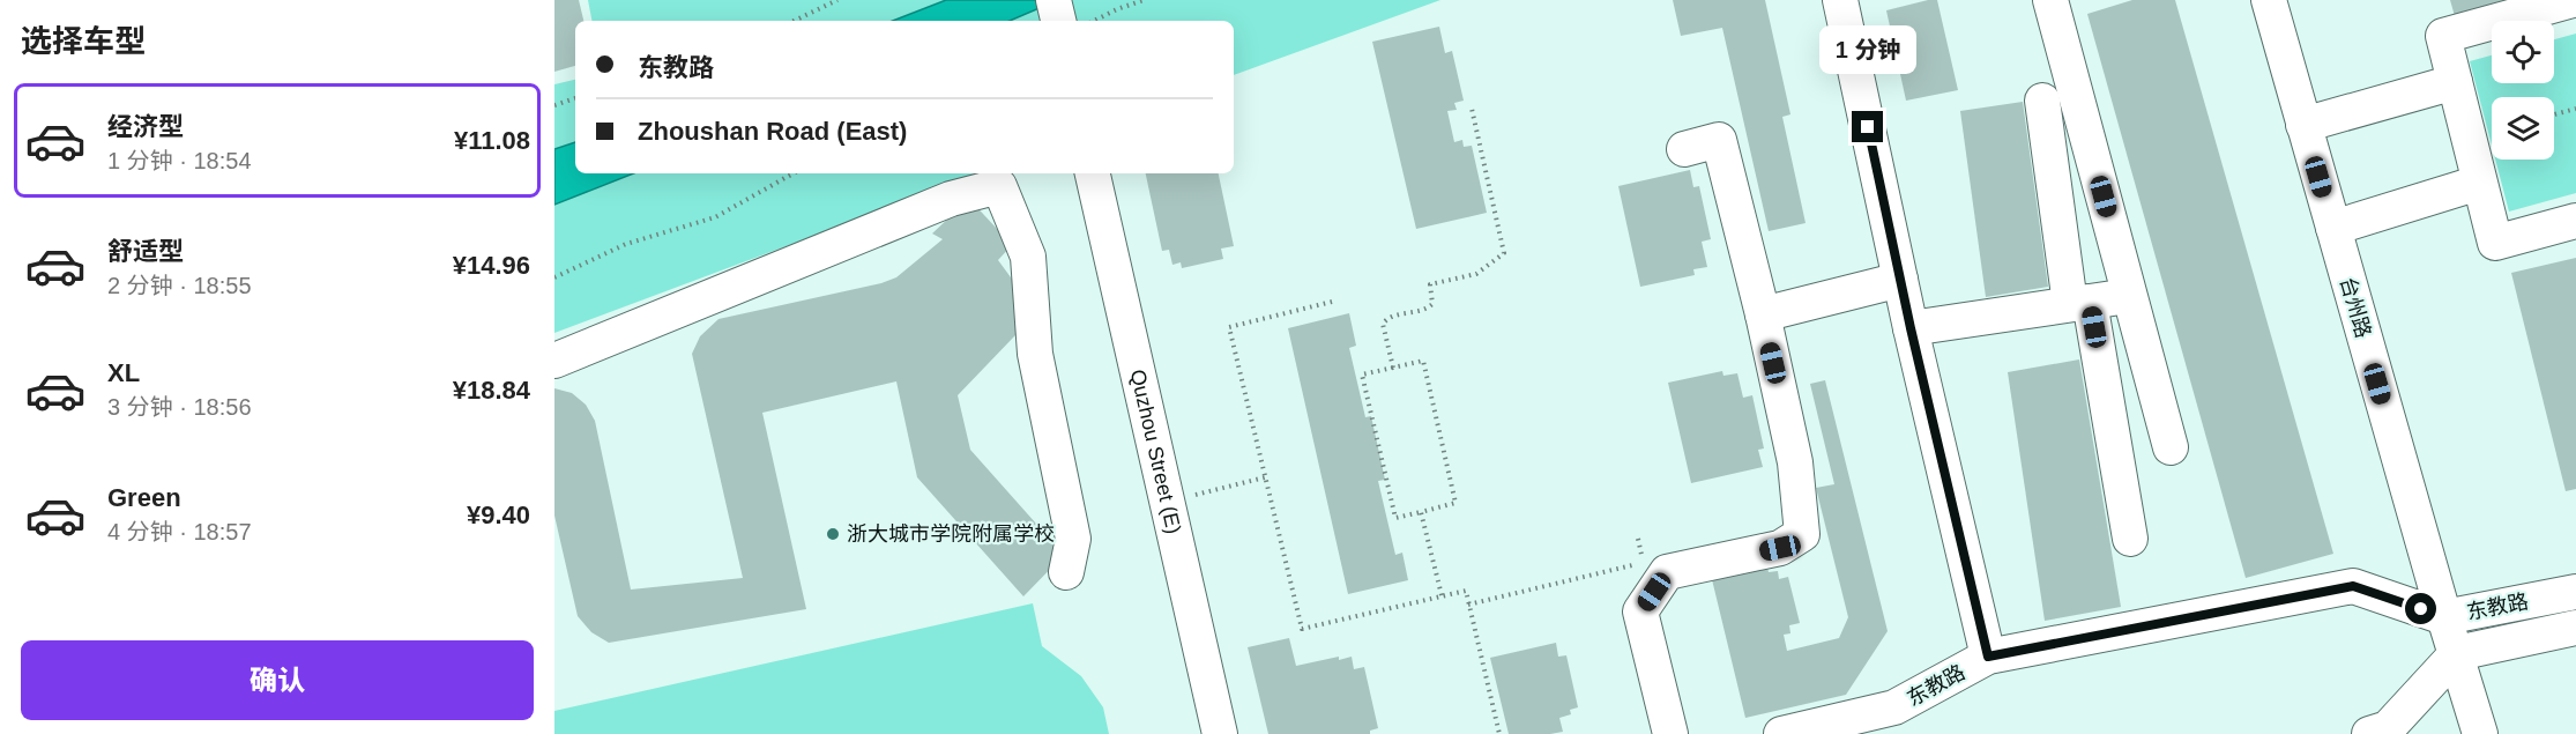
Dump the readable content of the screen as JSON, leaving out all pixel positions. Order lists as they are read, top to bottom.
{
  "streets": {
    "street": ["台州路", "Quzhou Street (E)", "东教路"]
  },
  "crossings": [
    ["台州路", "东教路"]
  ],
  "places": ["浙大城市学院附属学校"],
  "page": {
    "heading": "选择车型",
    "banner": ["东教路", "Zhoushan Road (East)"],
    "bubble": "1 分钟",
    "list": [
      {
        "name": "经济型",
        "note": "1 分钟 · 18:54",
        "value": "¥11.08"
      },
      {
        "name": "舒适型",
        "note": "2 分钟 · 18:55",
        "value": "¥14.96"
      },
      {
        "name": "XL",
        "note": "3 分钟 · 18:56",
        "value": "¥18.84"
      },
      {
        "name": "Green",
        "note": "4 分钟 · 18:57",
        "value": "¥9.40"
      }
    ],
    "buttons": "确认"
  }
}
